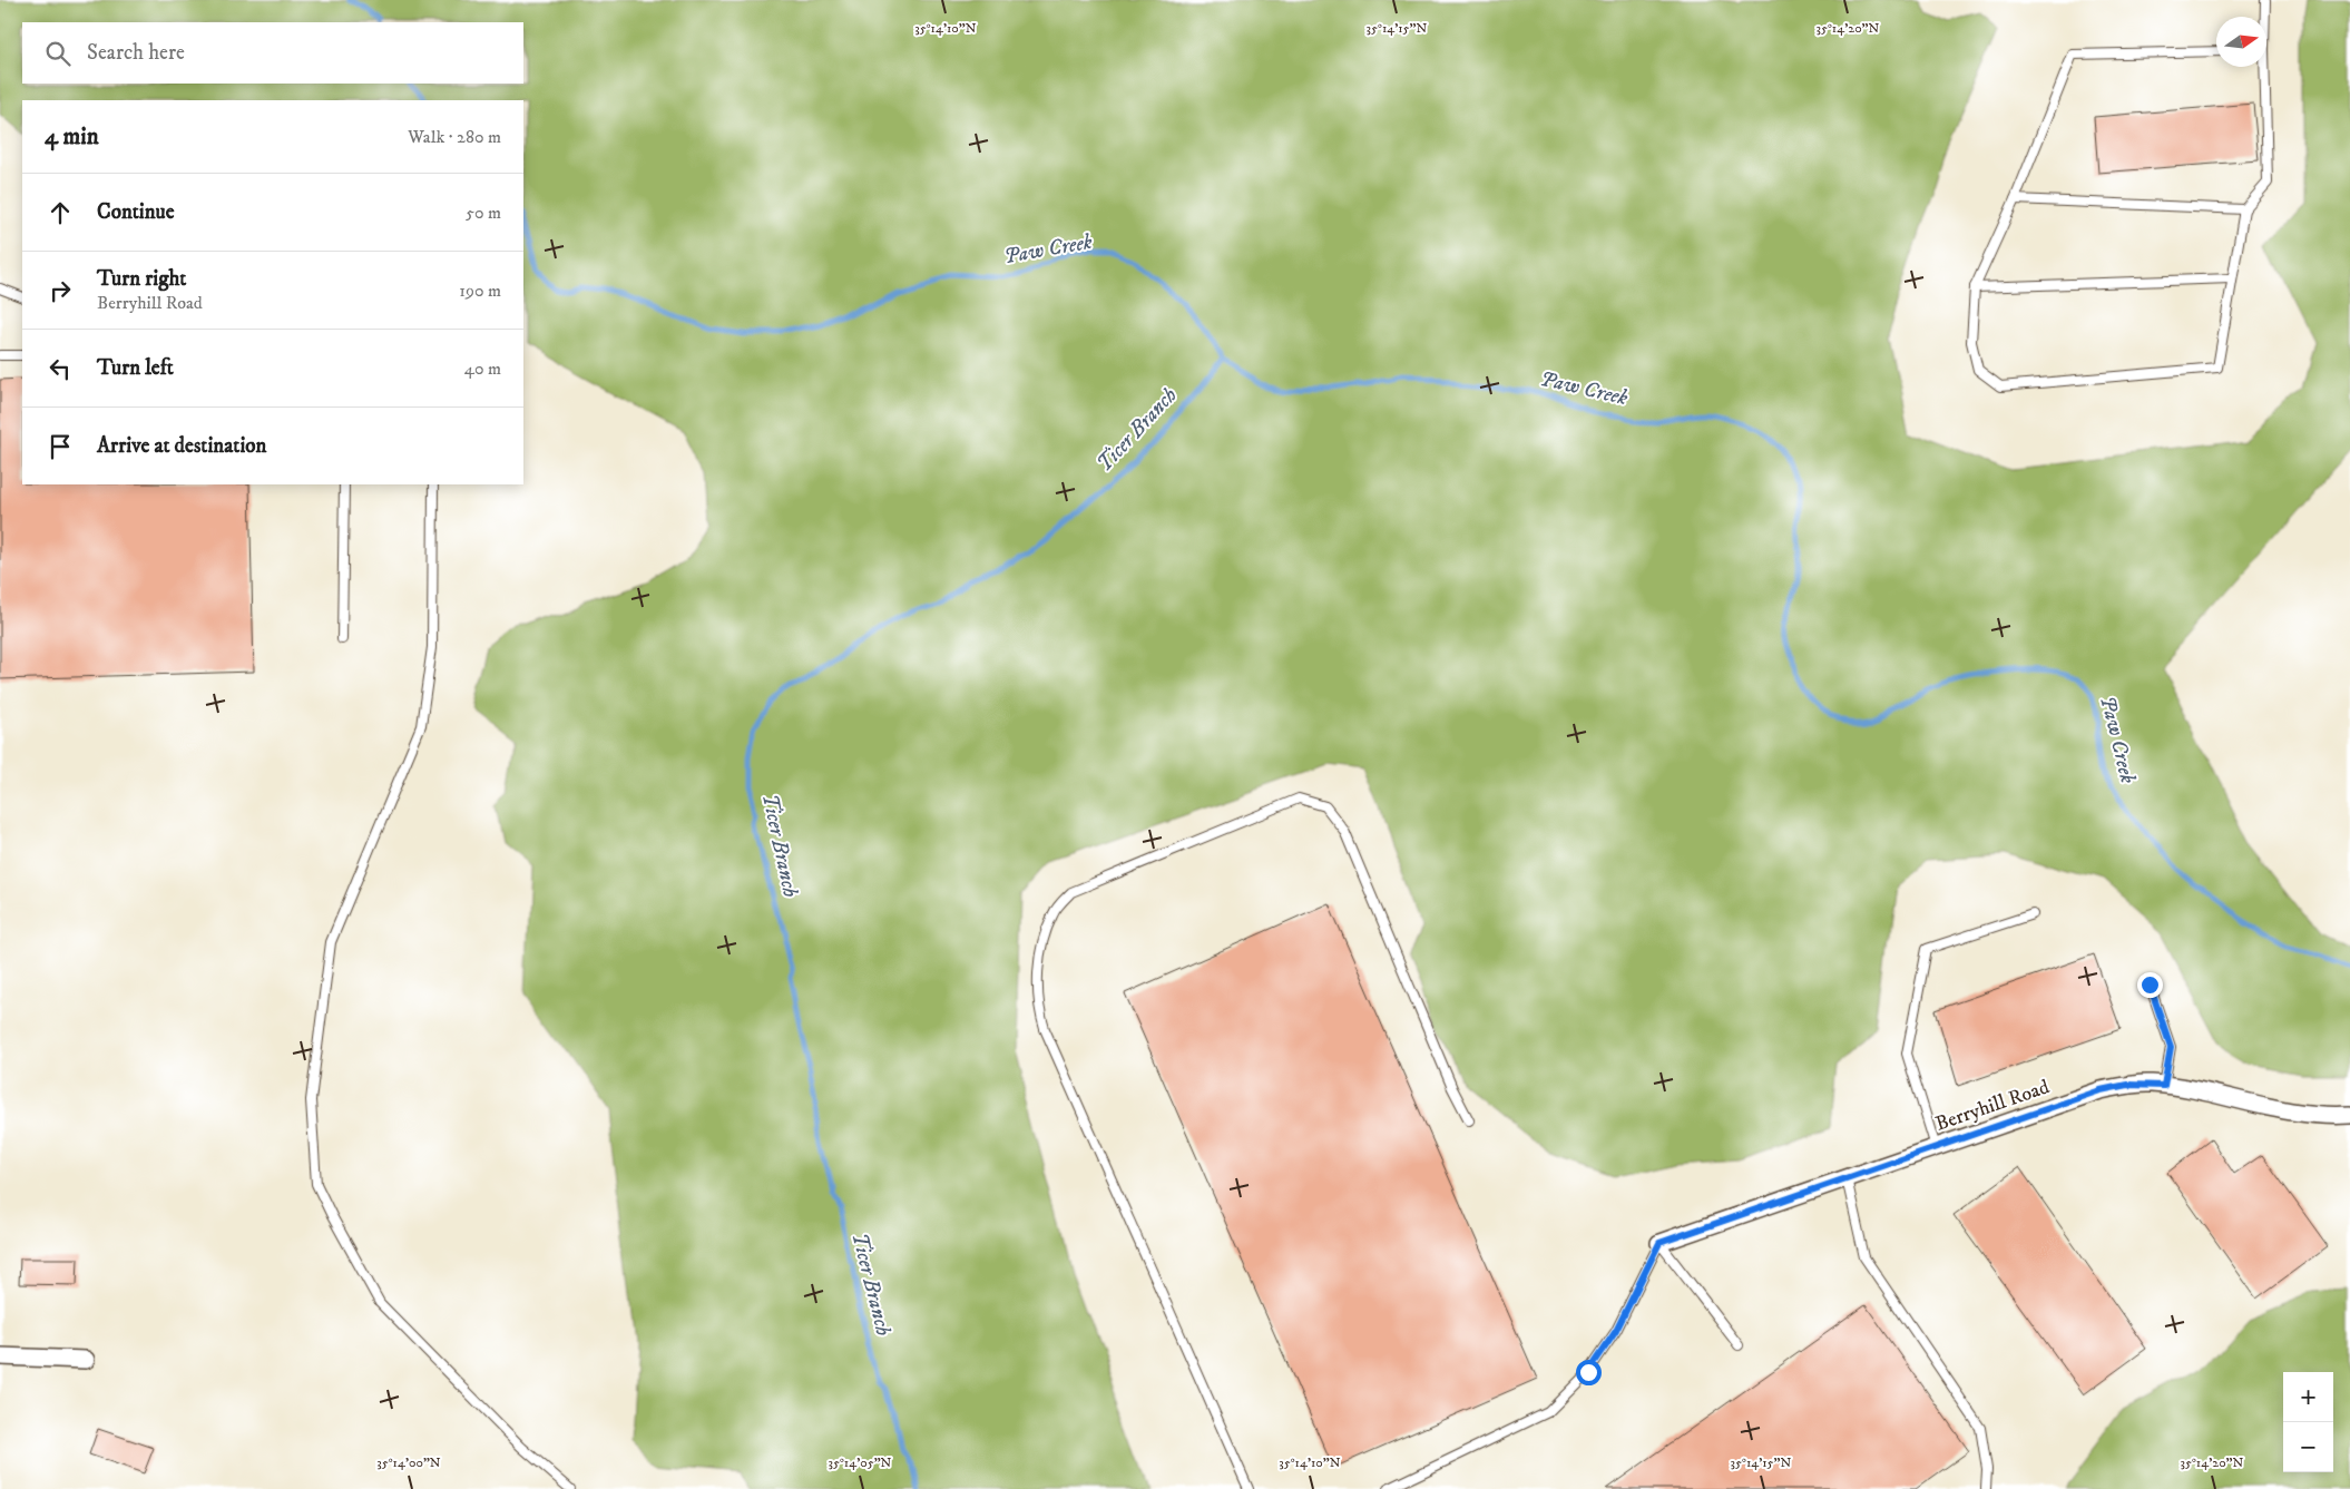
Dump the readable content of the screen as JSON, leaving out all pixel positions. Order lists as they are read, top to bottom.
{
  "streets": {
    "street": ["Berryhill Road"]
  },
  "water": ["Paw Creek", "Ticer Branch"],
  "north": "right",
  "page": {
    "search": "Search here",
    "heading": ["4 min", "Walk · 280 m"],
    "list": [
      ["Continue", "50 m"],
      ["Turn right", "Berryhill Road", "190 m"],
      ["Turn left", "40 m"],
      "Arrive at destination"
    ],
    "map_buttons": ["+", "−"]
  },
  "coordinates": [
    "35°14'10\"N",
    "35°14'15\"N",
    "35°14'20\"N",
    "35°14'00\"N",
    "35°14'05\"N"
  ]
}
